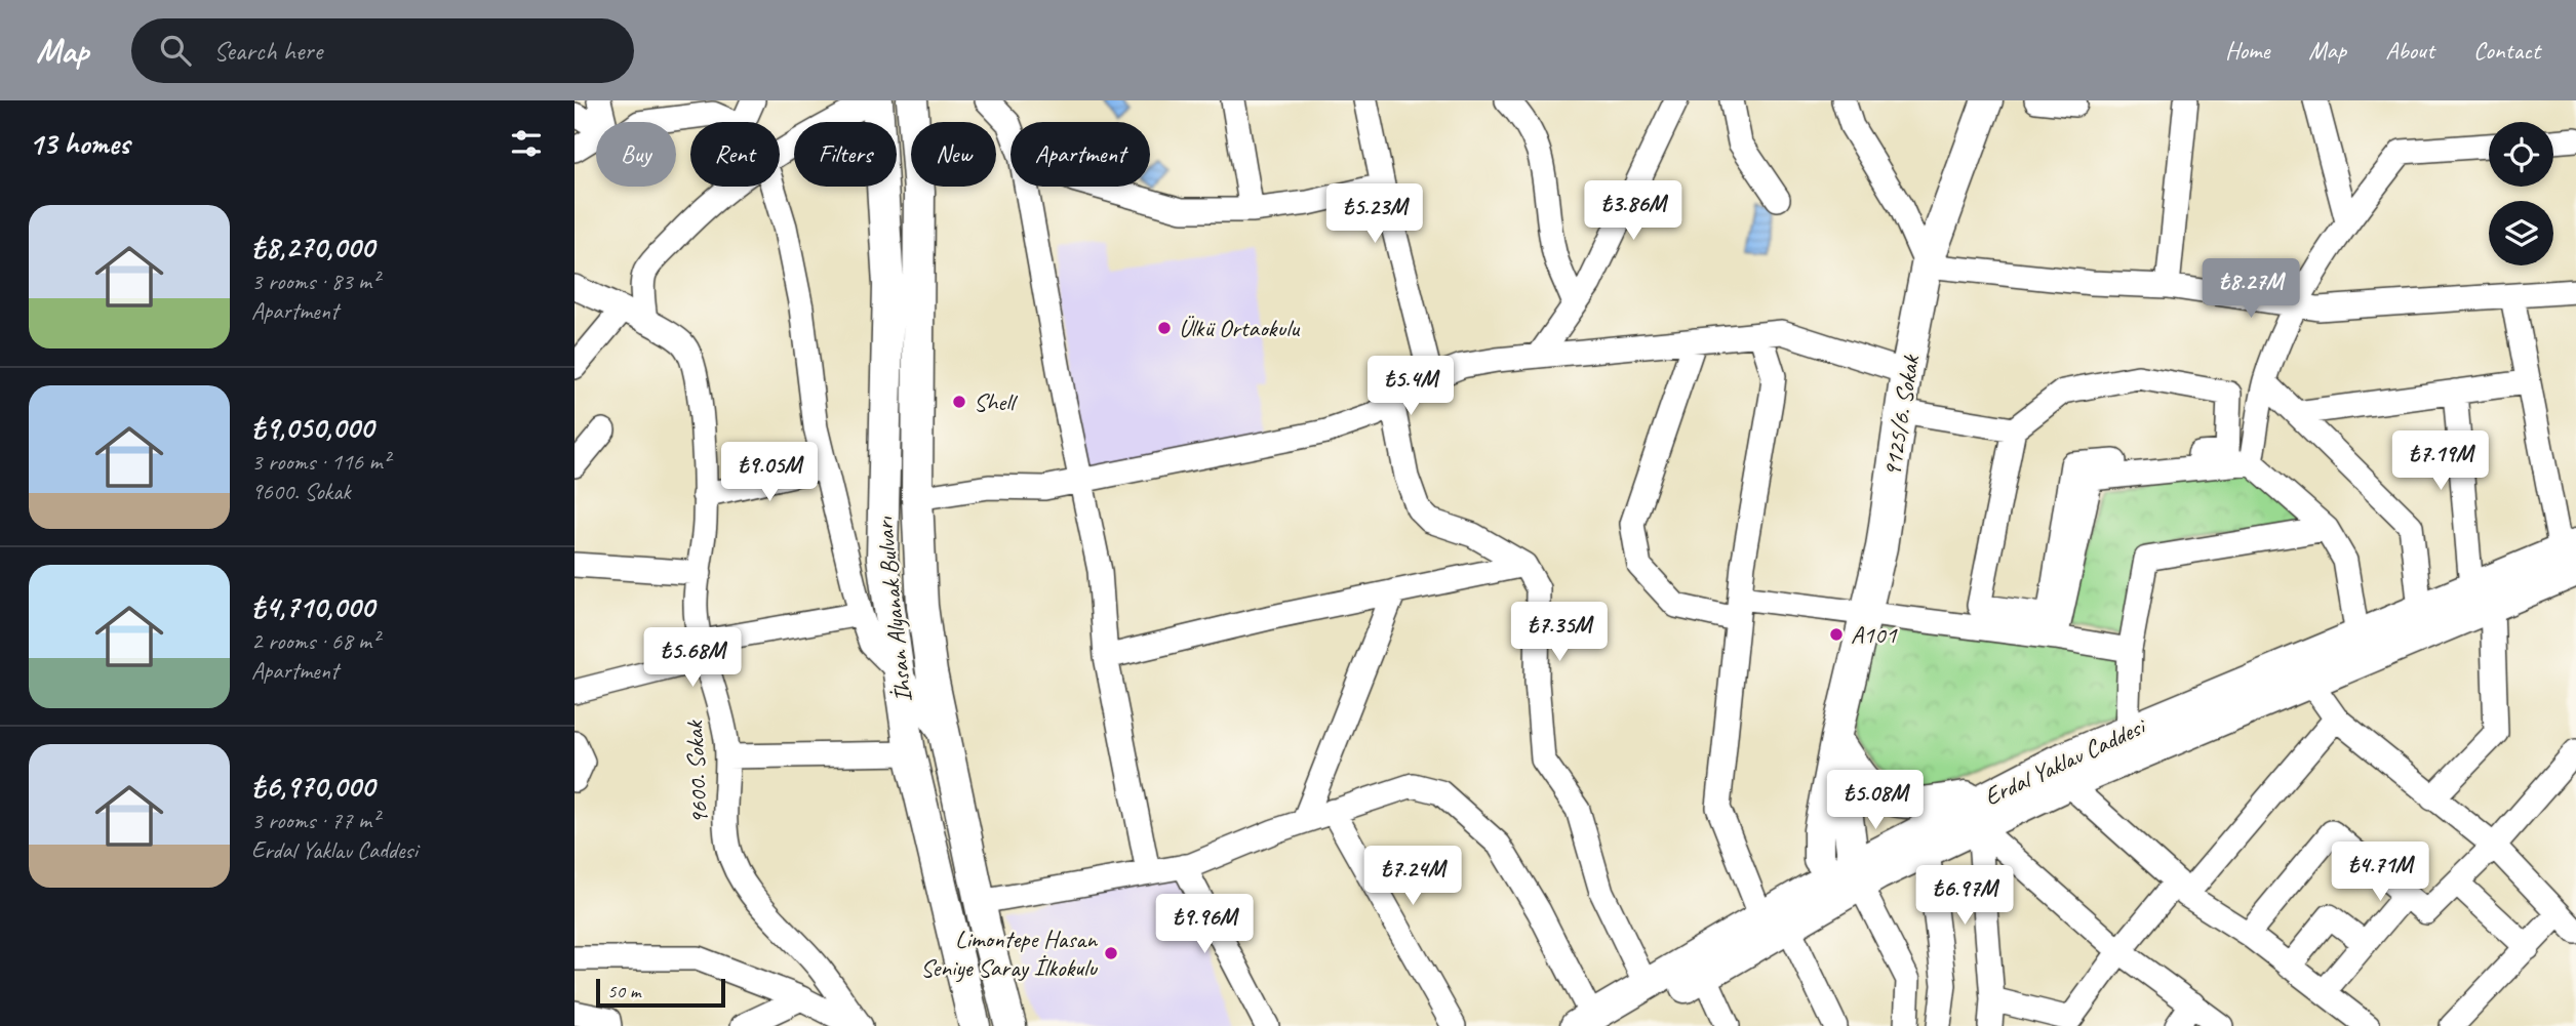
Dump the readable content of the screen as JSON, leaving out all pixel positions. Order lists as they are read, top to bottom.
{
  "streets": {
    "main road": ["9125/6. Sokak", "İhsan Alyanak Bulvarı", "Erdal Yaklav Caddesi"],
    "street": ["9600. Sokak"]
  },
  "crossings": [
    ["9125/6. Sokak", "Erdal Yaklav Caddesi"]
  ],
  "places": [
    "Ülkü Ortaokulu",
    "Shell",
    "A101",
    "Limontepe Hasan Seniye Saray İlkokulu"
  ],
  "scale_bar": "50 m",
  "page": {
    "header": "Map",
    "search": "Search here",
    "nav": [
      "Home",
      "Map",
      "About",
      "Contact"
    ],
    "heading": "13 homes",
    "chip": [
      "Buy",
      "Rent",
      "Filters",
      "New",
      "Apartment"
    ],
    "price": [
      "₺3.86M",
      "₺5.23M",
      "₺8.27M",
      "₺5.4M",
      "₺7.19M",
      "₺9.05M",
      "₺7.35M",
      "₺5.68M",
      "₺5.08M",
      "₺4.71M",
      "₺7.24M",
      "₺6.97M",
      "₺9.96M"
    ],
    "list": [
      {
        "name": "₺8,270,000",
        "note": "3 rooms · 83 m² · Apartment"
      },
      {
        "name": "₺9,050,000",
        "note": "3 rooms · 116 m² · 9600. Sokak"
      },
      {
        "name": "₺4,710,000",
        "note": "2 rooms · 68 m² · Apartment"
      },
      {
        "name": "₺6,970,000",
        "note": "3 rooms · 77 m² · Erdal Yaklav Caddesi"
      }
    ],
    "scale": "50 m"
  }
}
